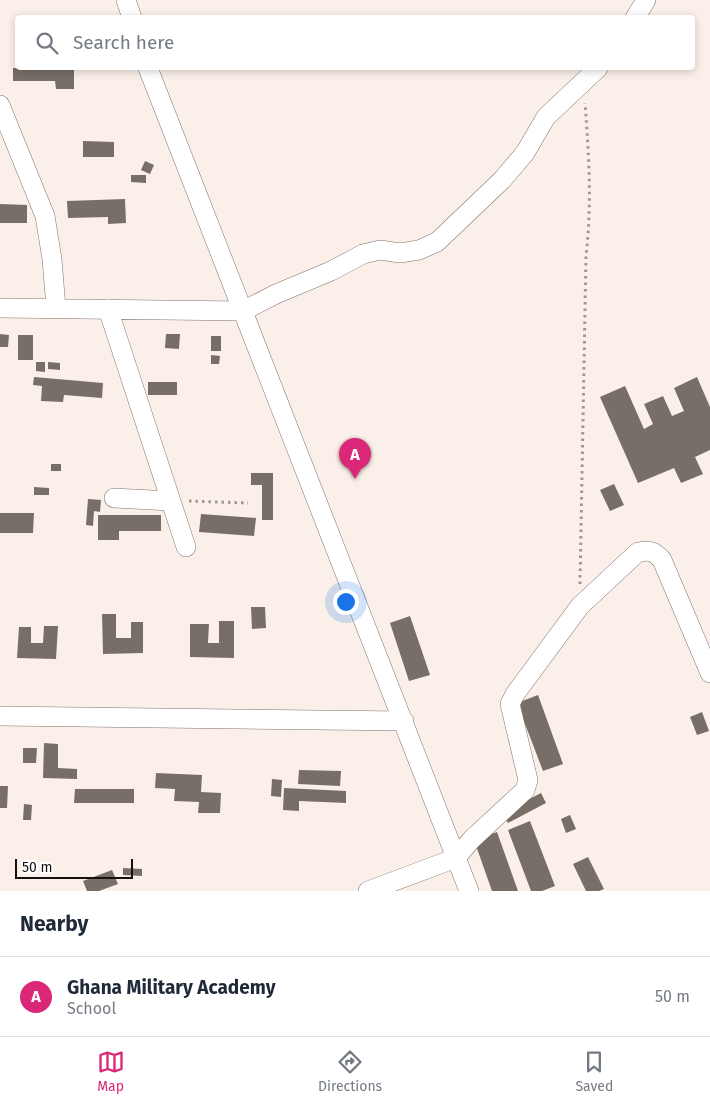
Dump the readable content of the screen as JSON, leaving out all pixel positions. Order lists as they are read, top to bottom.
{
  "scale_bar": "50 m",
  "page": {
    "search": "Search here",
    "pins": "A",
    "scale": "50 m",
    "heading": "Nearby",
    "list": [
      {
        "mark": "A",
        "name": "Ghana Military Academy",
        "note": "School",
        "value": "50 m"
      }
    ],
    "nav": ["Map", "Directions", "Saved"]
  }
}
